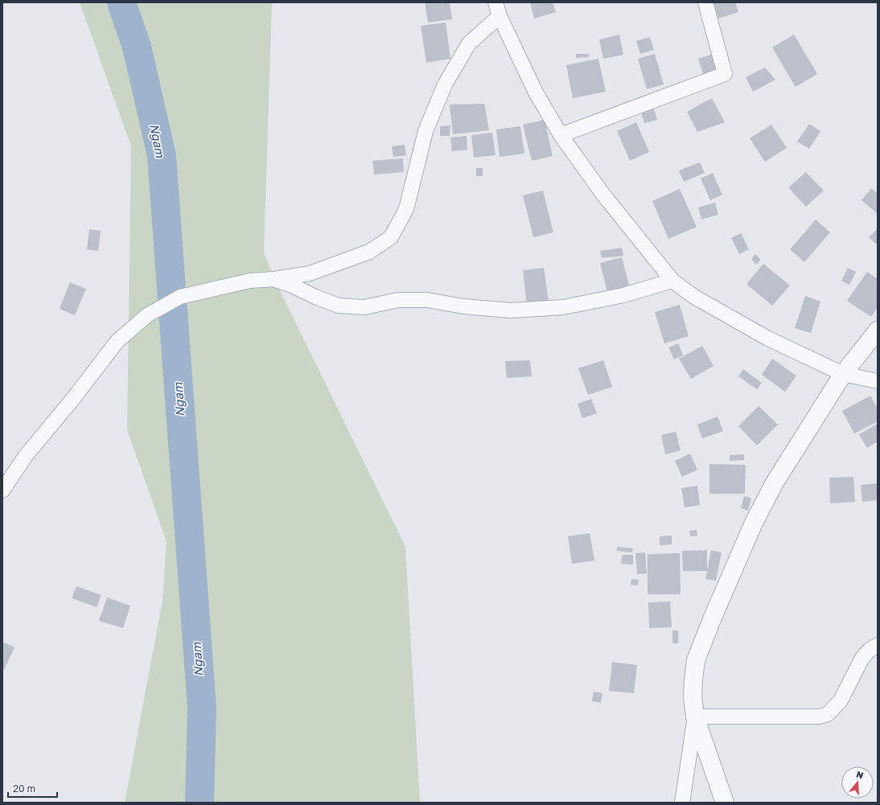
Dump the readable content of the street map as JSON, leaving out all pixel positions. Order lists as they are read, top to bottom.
{
  "water": ["Ngam"],
  "scale_bar": "20 m",
  "north": "top"
}
